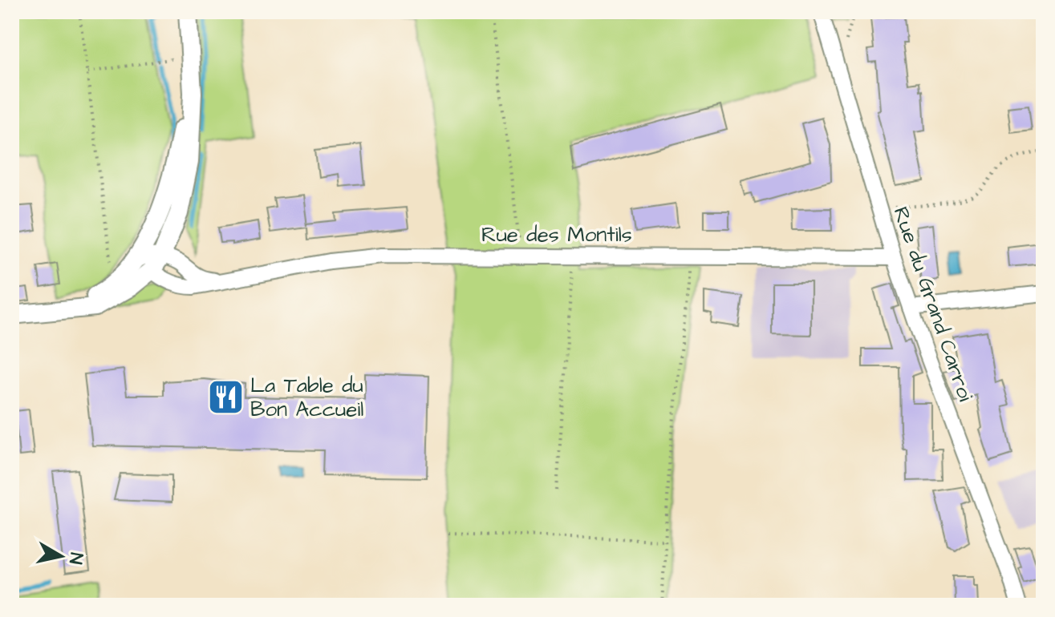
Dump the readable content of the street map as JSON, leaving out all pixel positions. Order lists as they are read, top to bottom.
{
  "streets": {
    "street": ["Rue des Montils", "Rue du Grand Carroi"]
  },
  "crossings": [
    ["Rue des Montils", "Rue du Grand Carroi"]
  ],
  "places": {
    "restaurant": ["La Table du Bon Accueil"]
  },
  "north": "right"
}
